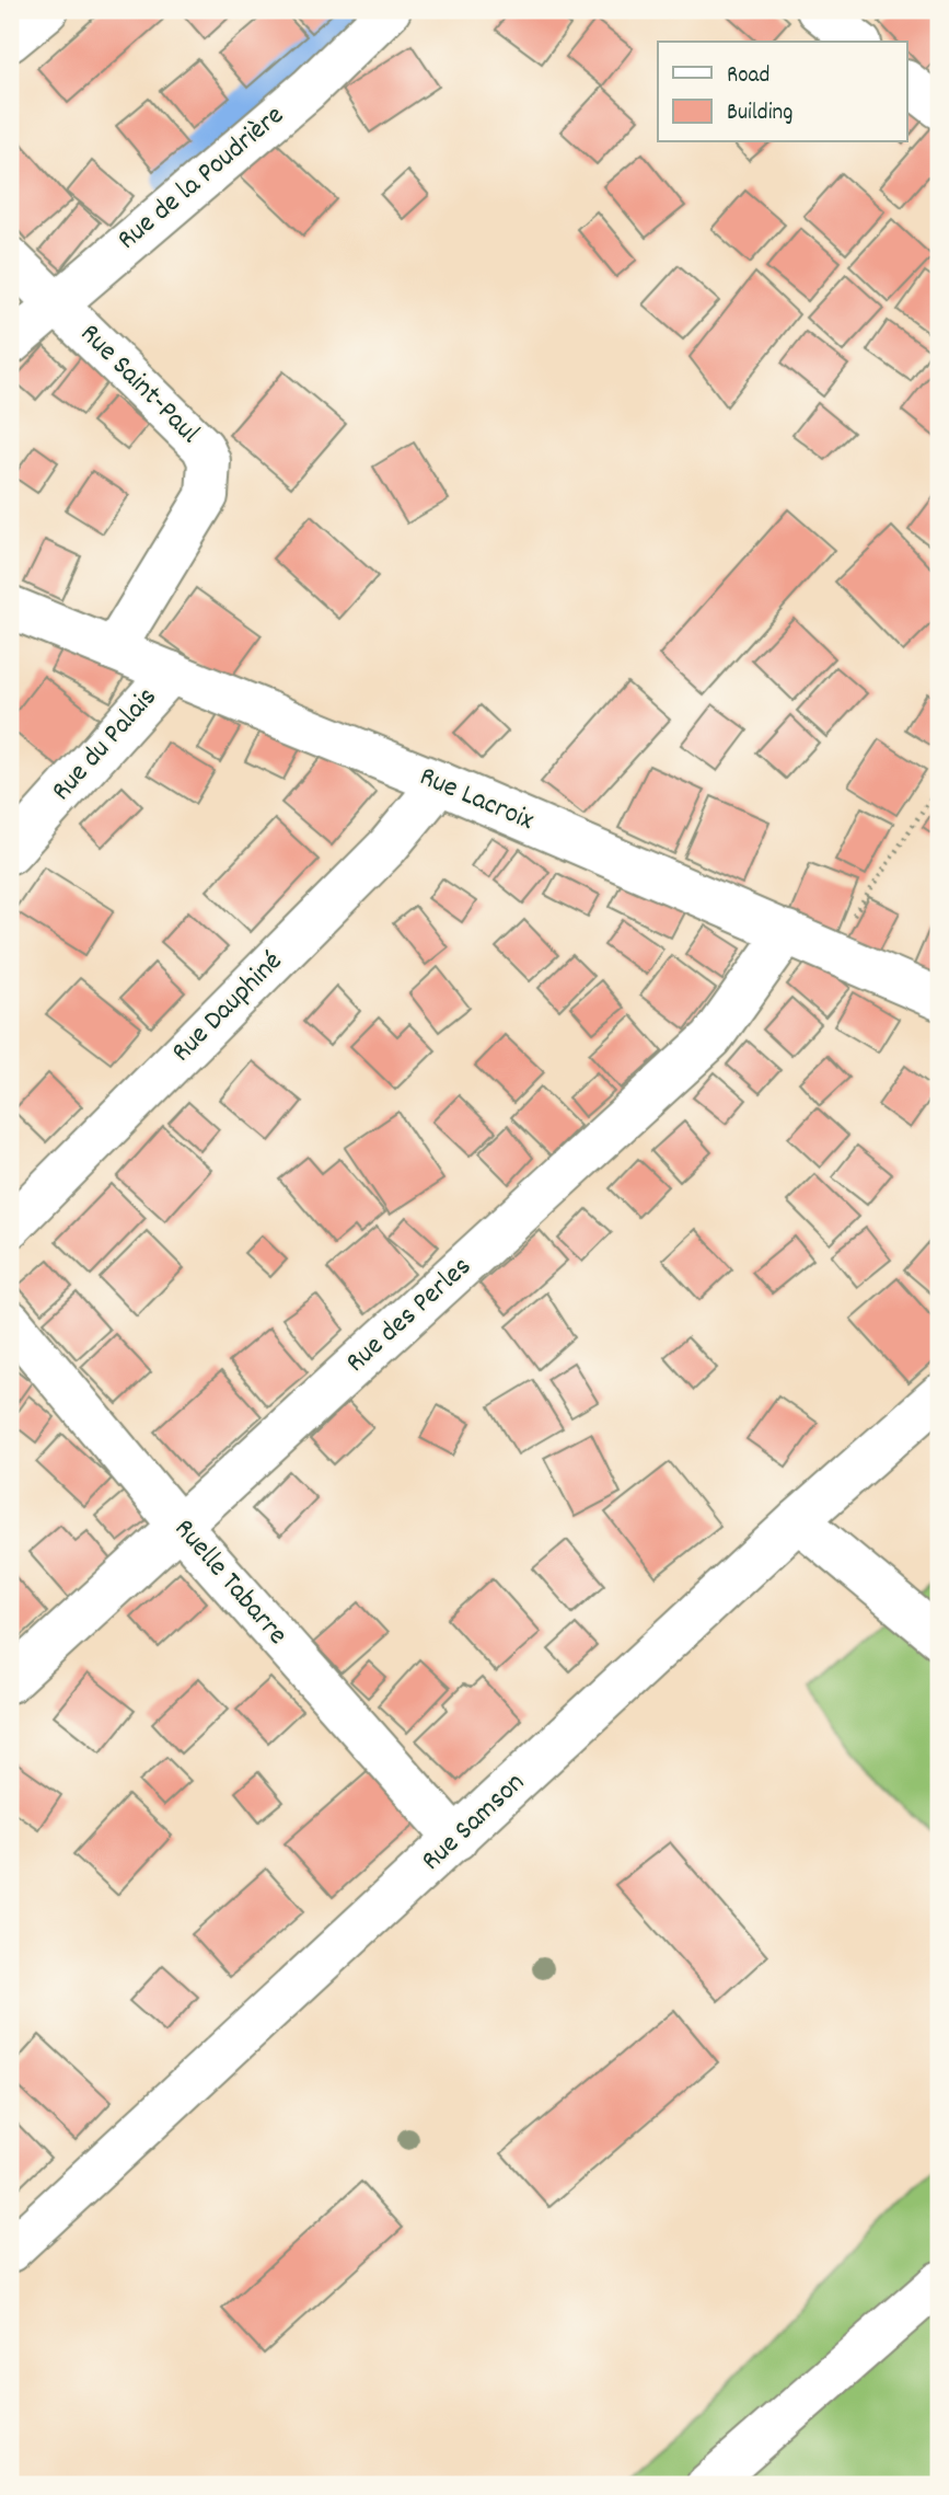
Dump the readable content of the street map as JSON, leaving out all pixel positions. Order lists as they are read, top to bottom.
{
  "streets": {
    "street": [
      "Rue de la Poudrière",
      "Rue Saint-Paul",
      "Rue du Palais",
      "Rue Lacroix",
      "Rue Dauphiné",
      "Rue des Perles",
      "Ruelle Tabarre",
      "Rue Samson"
    ]
  },
  "crossings": [
    ["Rue de la Poudrière", "Rue Saint-Paul"],
    ["Rue Saint-Paul", "Rue Lacroix"],
    ["Rue du Palais", "Rue Lacroix"],
    ["Rue Lacroix", "Rue Dauphiné"],
    ["Rue Lacroix", "Rue des Perles"],
    ["Rue des Perles", "Ruelle Tabarre"],
    ["Ruelle Tabarre", "Rue Samson"]
  ],
  "legend": ["Road", "Building"]
}
